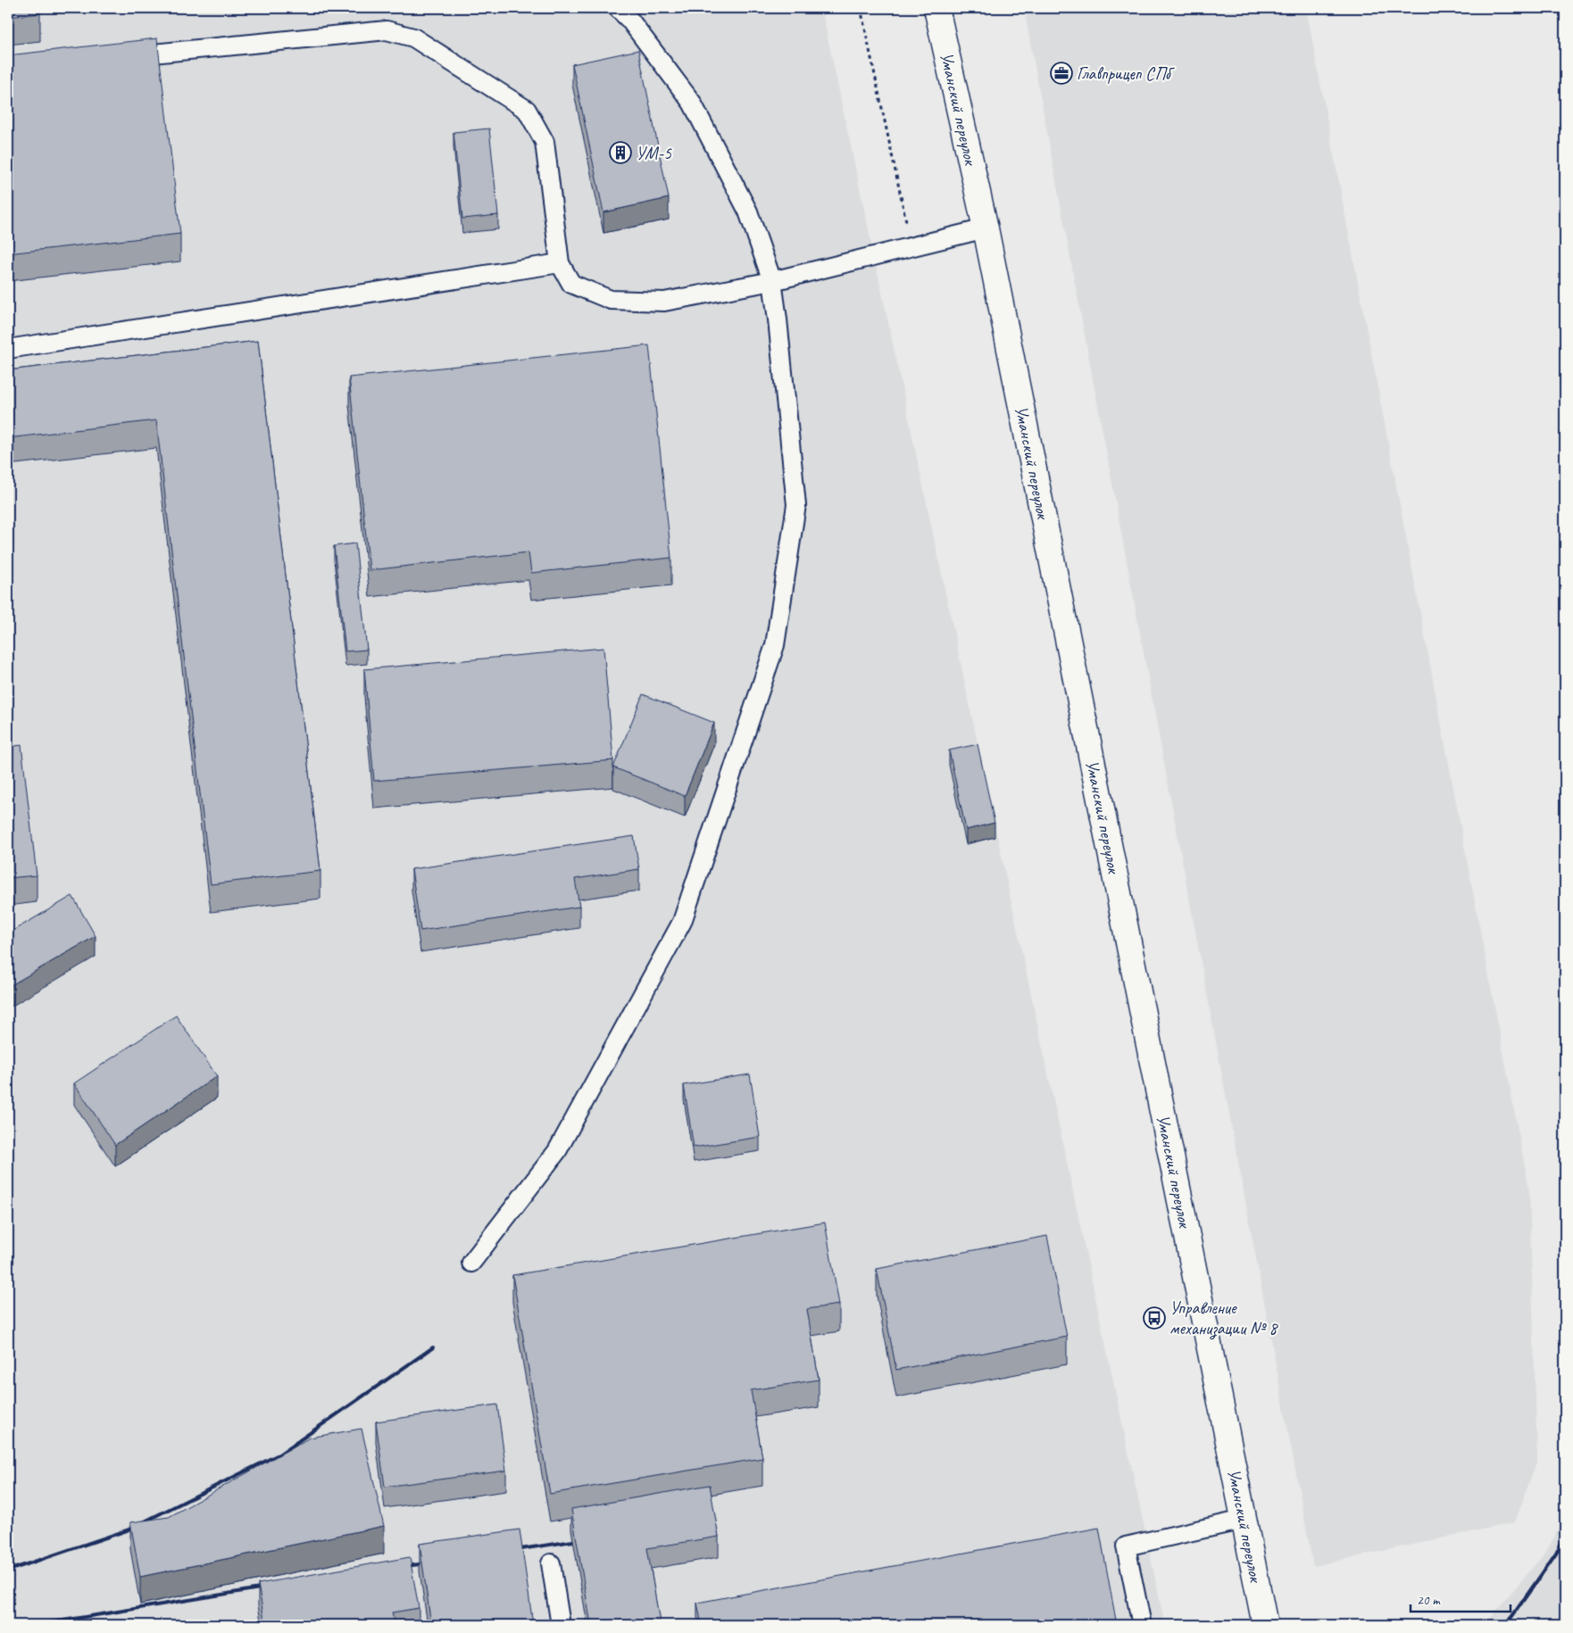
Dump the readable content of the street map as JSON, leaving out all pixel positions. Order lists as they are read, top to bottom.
{
  "streets": {
    "street": ["Уманский переулок"]
  },
  "places": {
    "office": ["Главприцеп СПб"],
    "building": ["УМ-5"],
    "bus stop": ["Управление механизации № 8"]
  },
  "scale_bar": "20 m"
}
